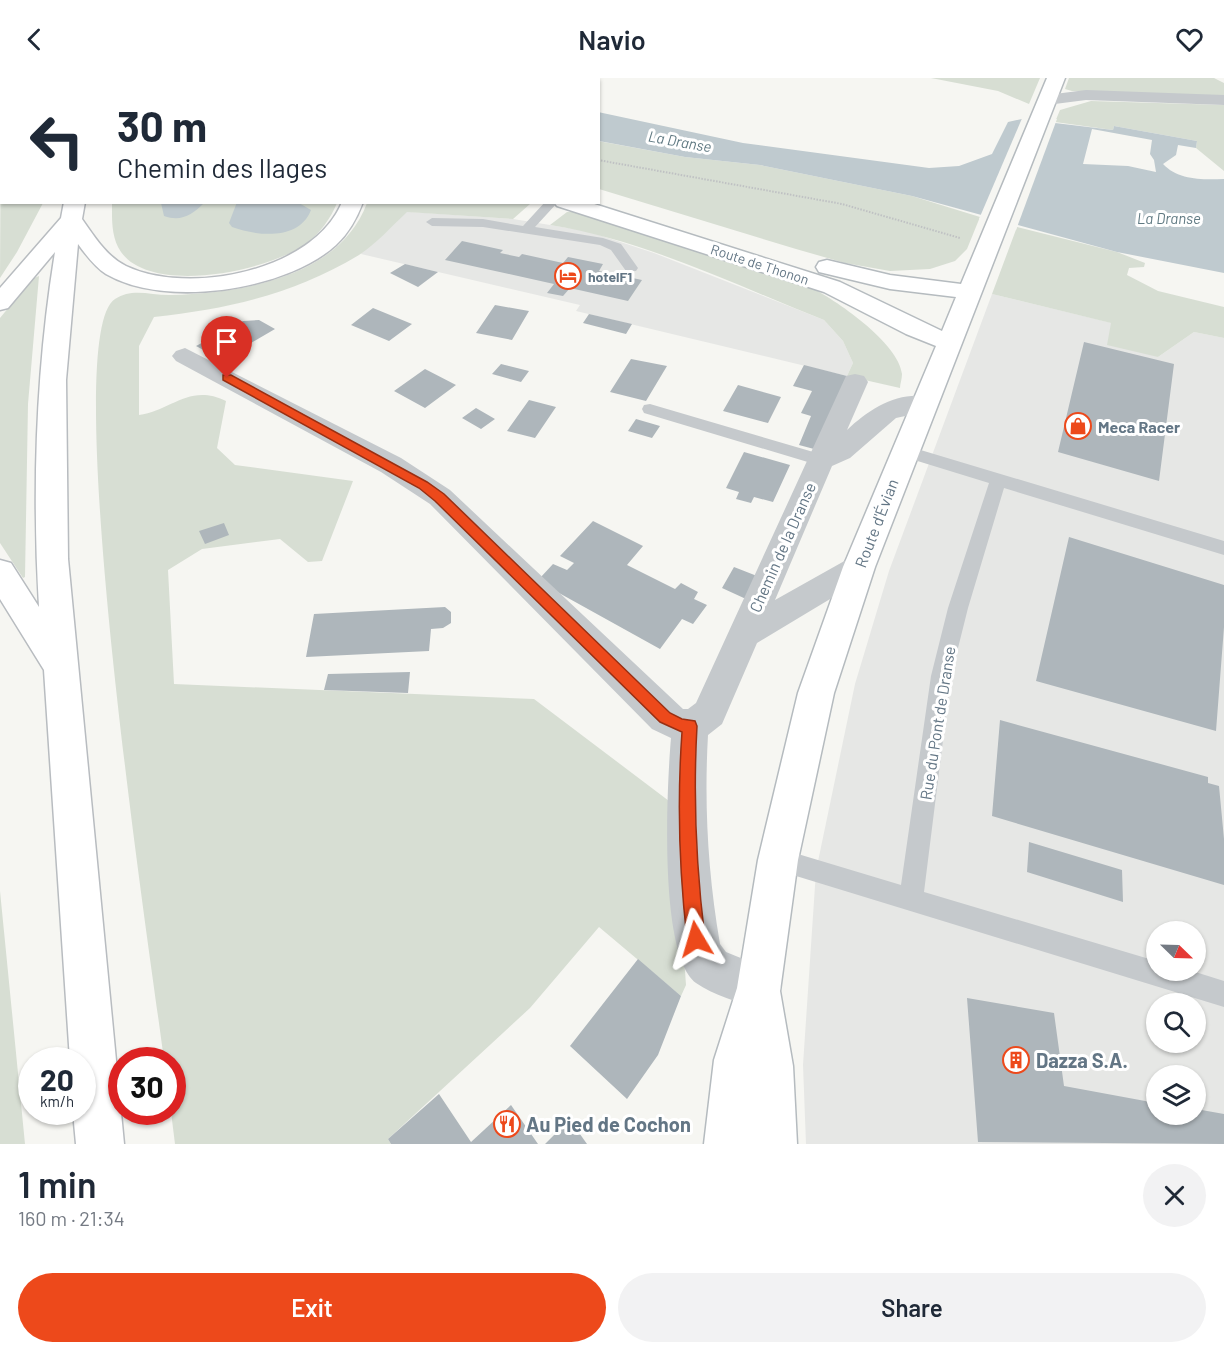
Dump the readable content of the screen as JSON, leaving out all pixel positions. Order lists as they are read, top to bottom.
{
  "streets": {
    "main road": ["Route de Thonon", "Route d'Évian"],
    "street": ["Chemin de la Dranse"],
    "lane": ["Rue du Pont de Dranse"]
  },
  "crossings": [
    ["Route de Thonon", "Route d'Évian"],
    ["Route d'Évian", "Chemin de la Dranse"]
  ],
  "water": ["La Dranse"],
  "places": {
    "hotel": ["hotelF1"],
    "shop": ["Meca Racer"],
    "building": ["Dazza S.A."],
    "restaurant": ["Au Pied de Cochon"]
  },
  "north": "bottom right",
  "page": {
    "header": "Navio",
    "turn": ["30 m", "Chemin des Ilages"],
    "speed": "20 km/h",
    "limit": "30",
    "heading": ["1 min", "160 m · 21:34"],
    "buttons": ["Exit", "Share"]
  }
}
